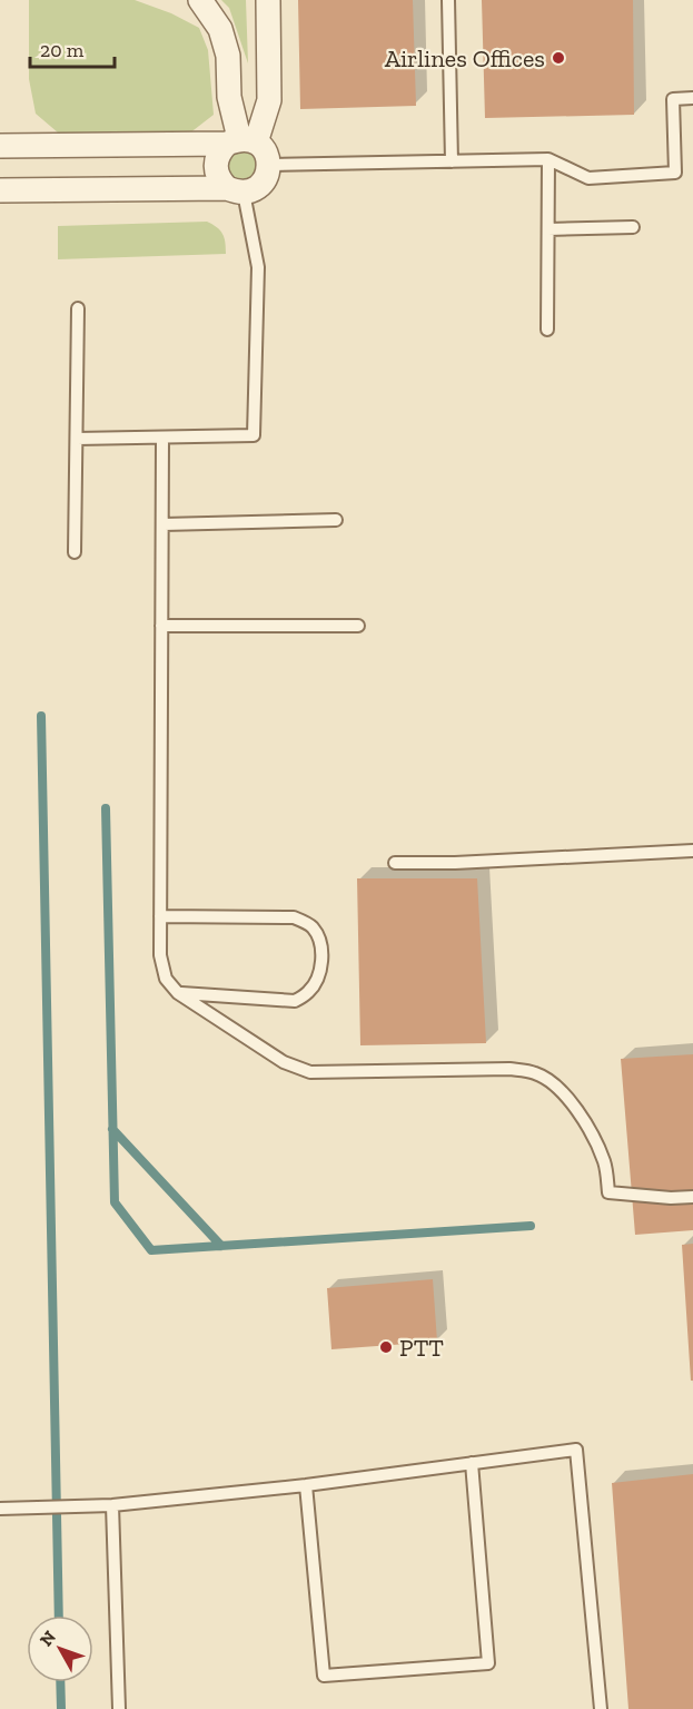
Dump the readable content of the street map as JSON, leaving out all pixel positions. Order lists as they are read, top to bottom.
{
  "places": ["Airlines Offices", "PTT"],
  "scale_bar": "20 m",
  "north": "top left"
}
